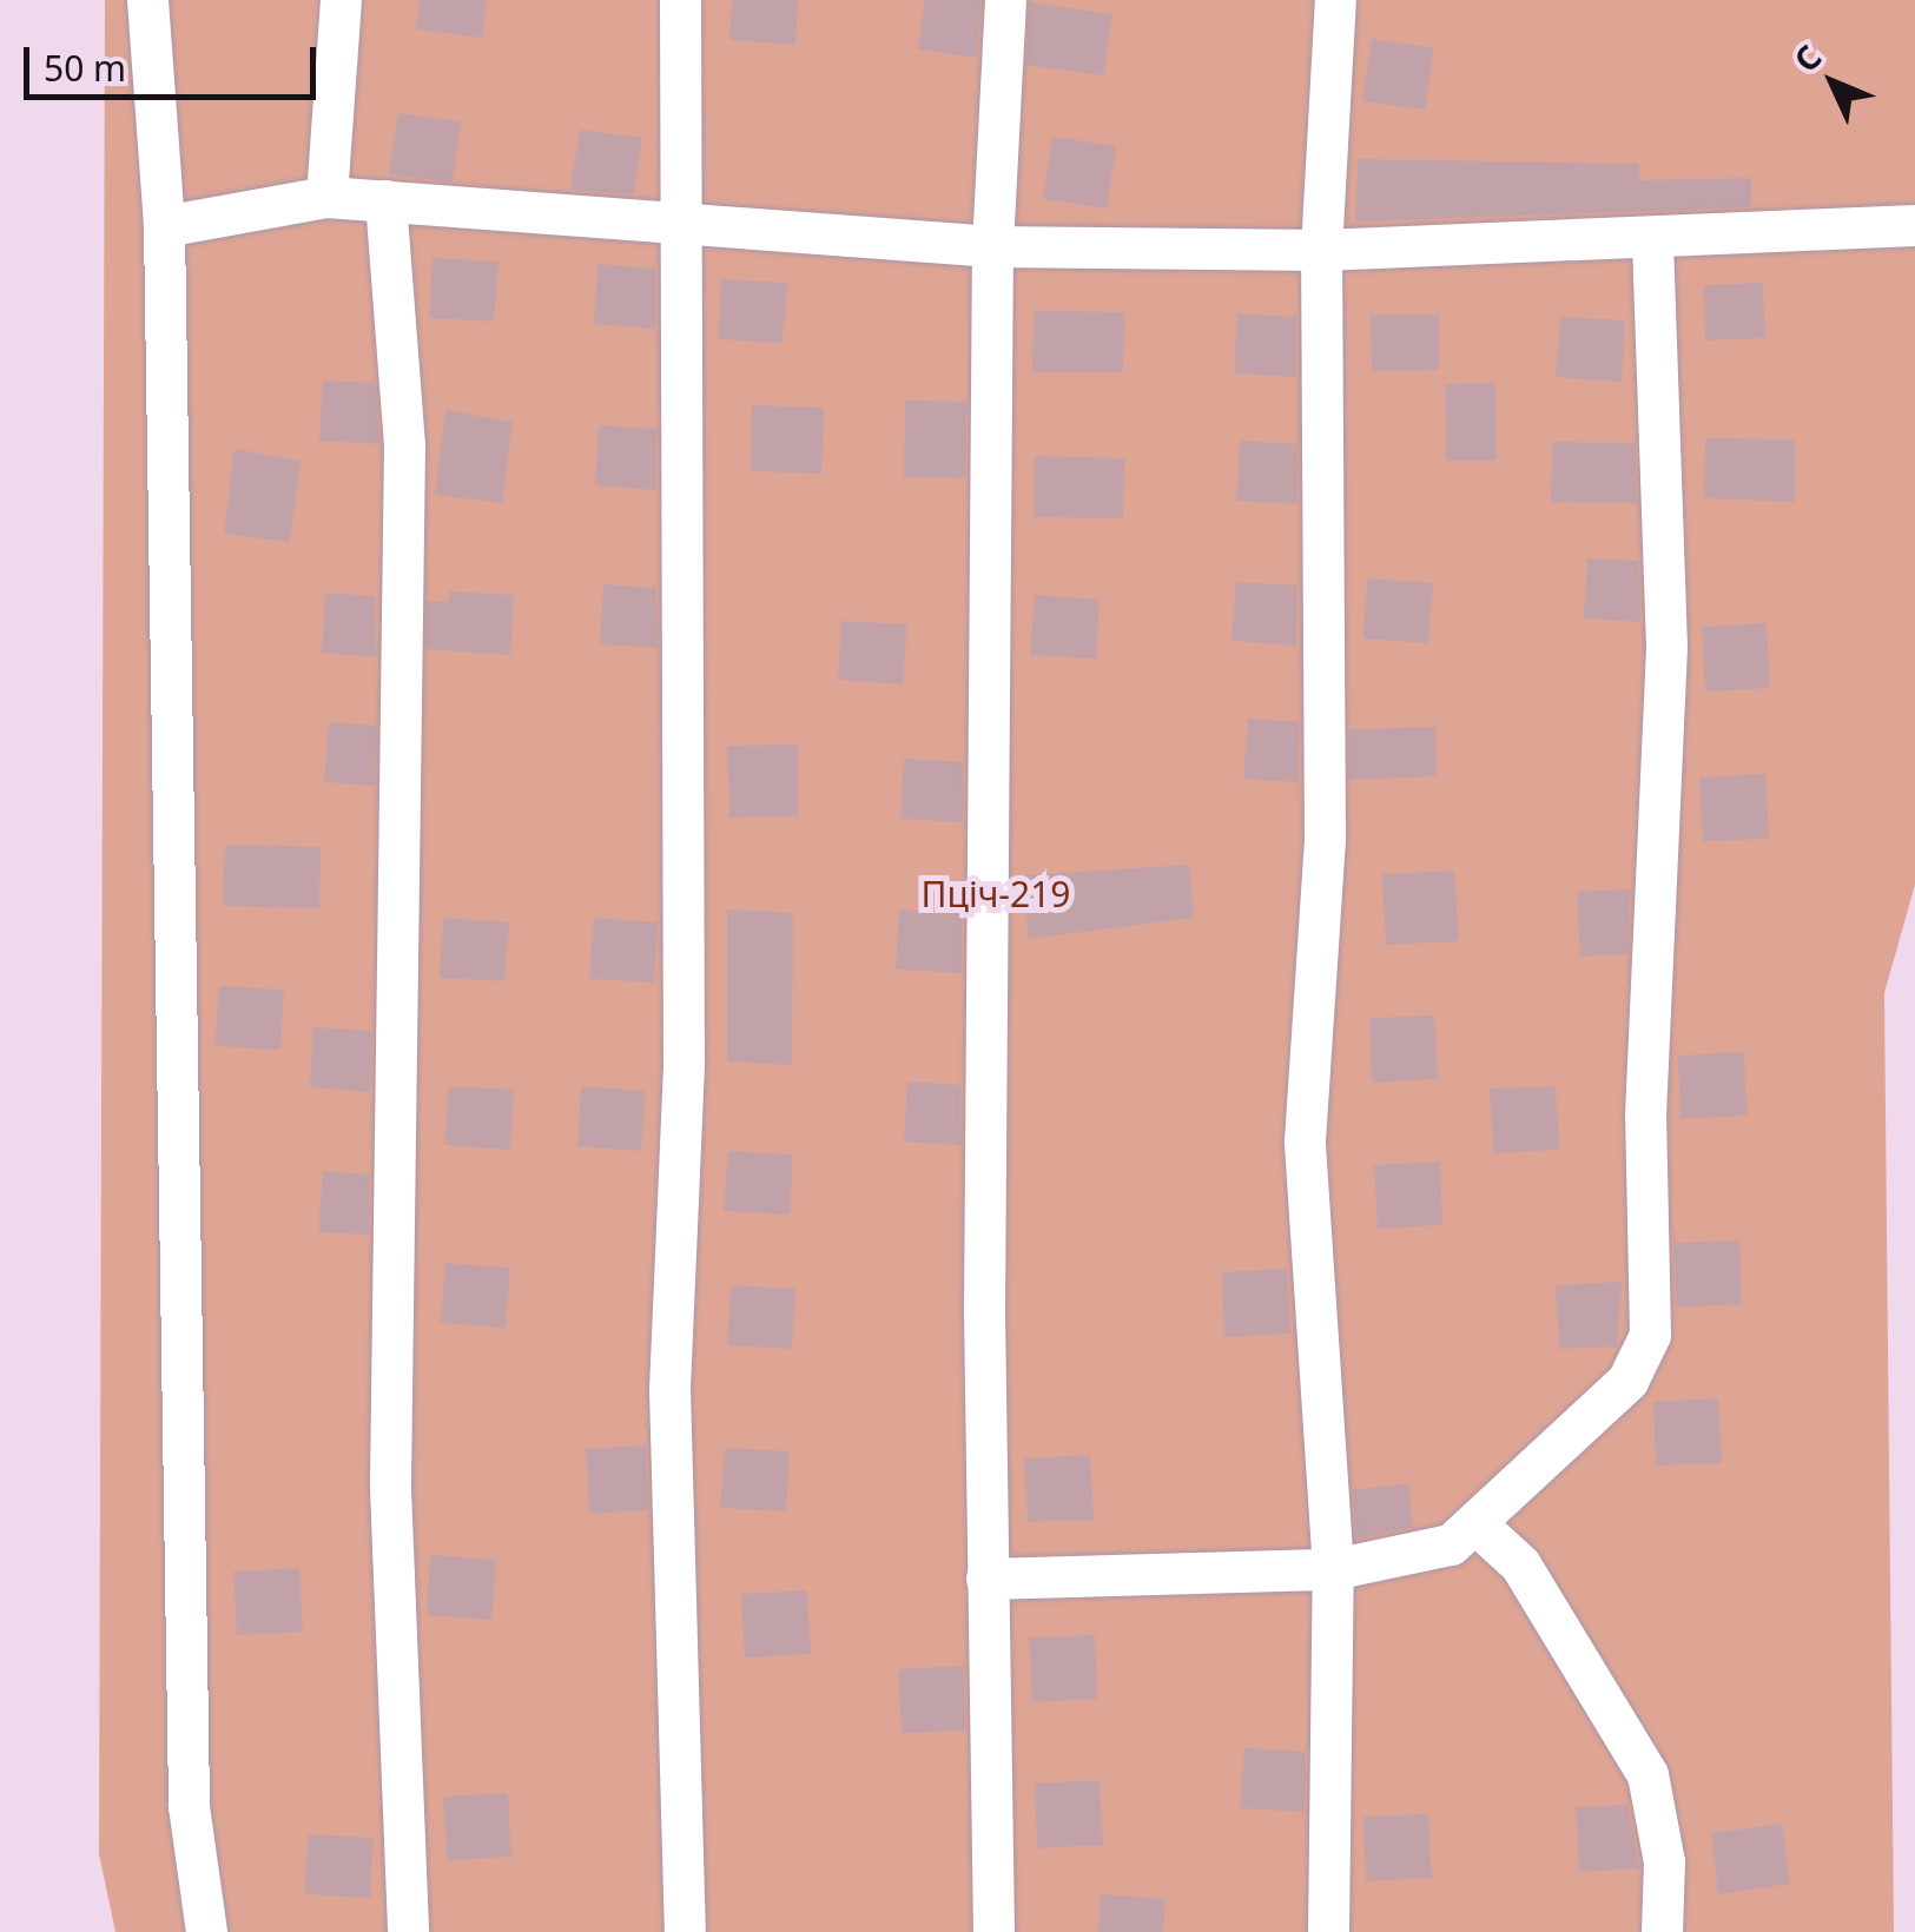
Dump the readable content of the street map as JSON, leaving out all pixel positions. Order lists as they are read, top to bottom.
{
  "parks": ["Пціч-219"],
  "scale_bar": "50 m",
  "north": "top left"
}
